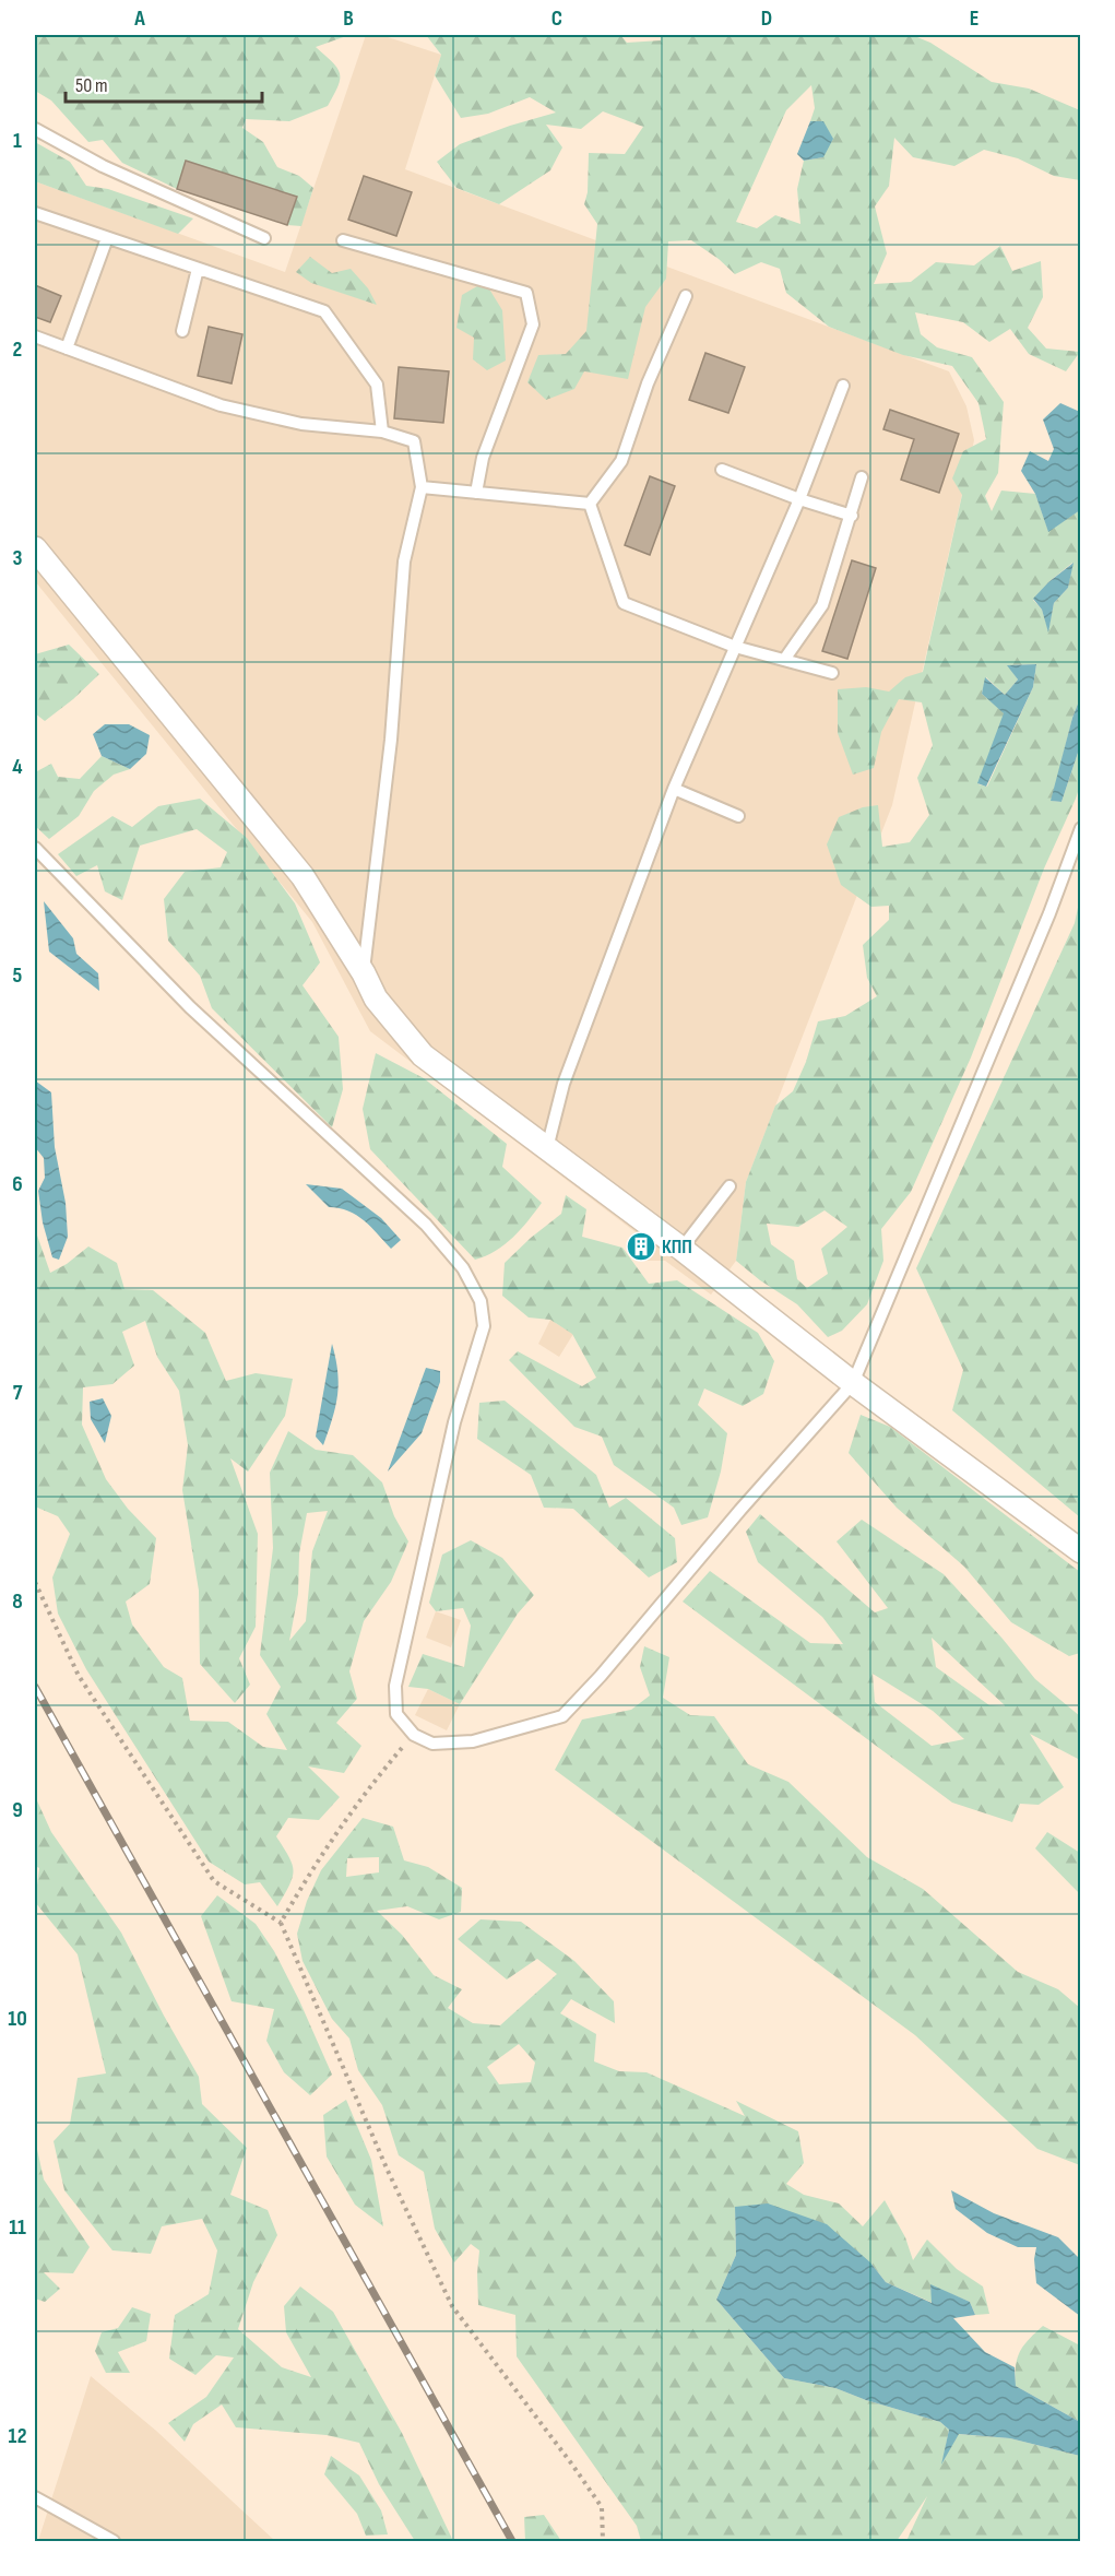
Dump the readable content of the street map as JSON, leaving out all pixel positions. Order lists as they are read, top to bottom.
{
  "places": {
    "building": ["КПП"]
  },
  "scale_bar": "50 m",
  "grid": {
    "columns": [
      "A",
      "B",
      "C",
      "D",
      "E"
    ],
    "rows": [
      "1",
      "2",
      "3",
      "4",
      "5",
      "6",
      "7",
      "8",
      "9",
      "10",
      "11",
      "12"
    ]
  }
}
